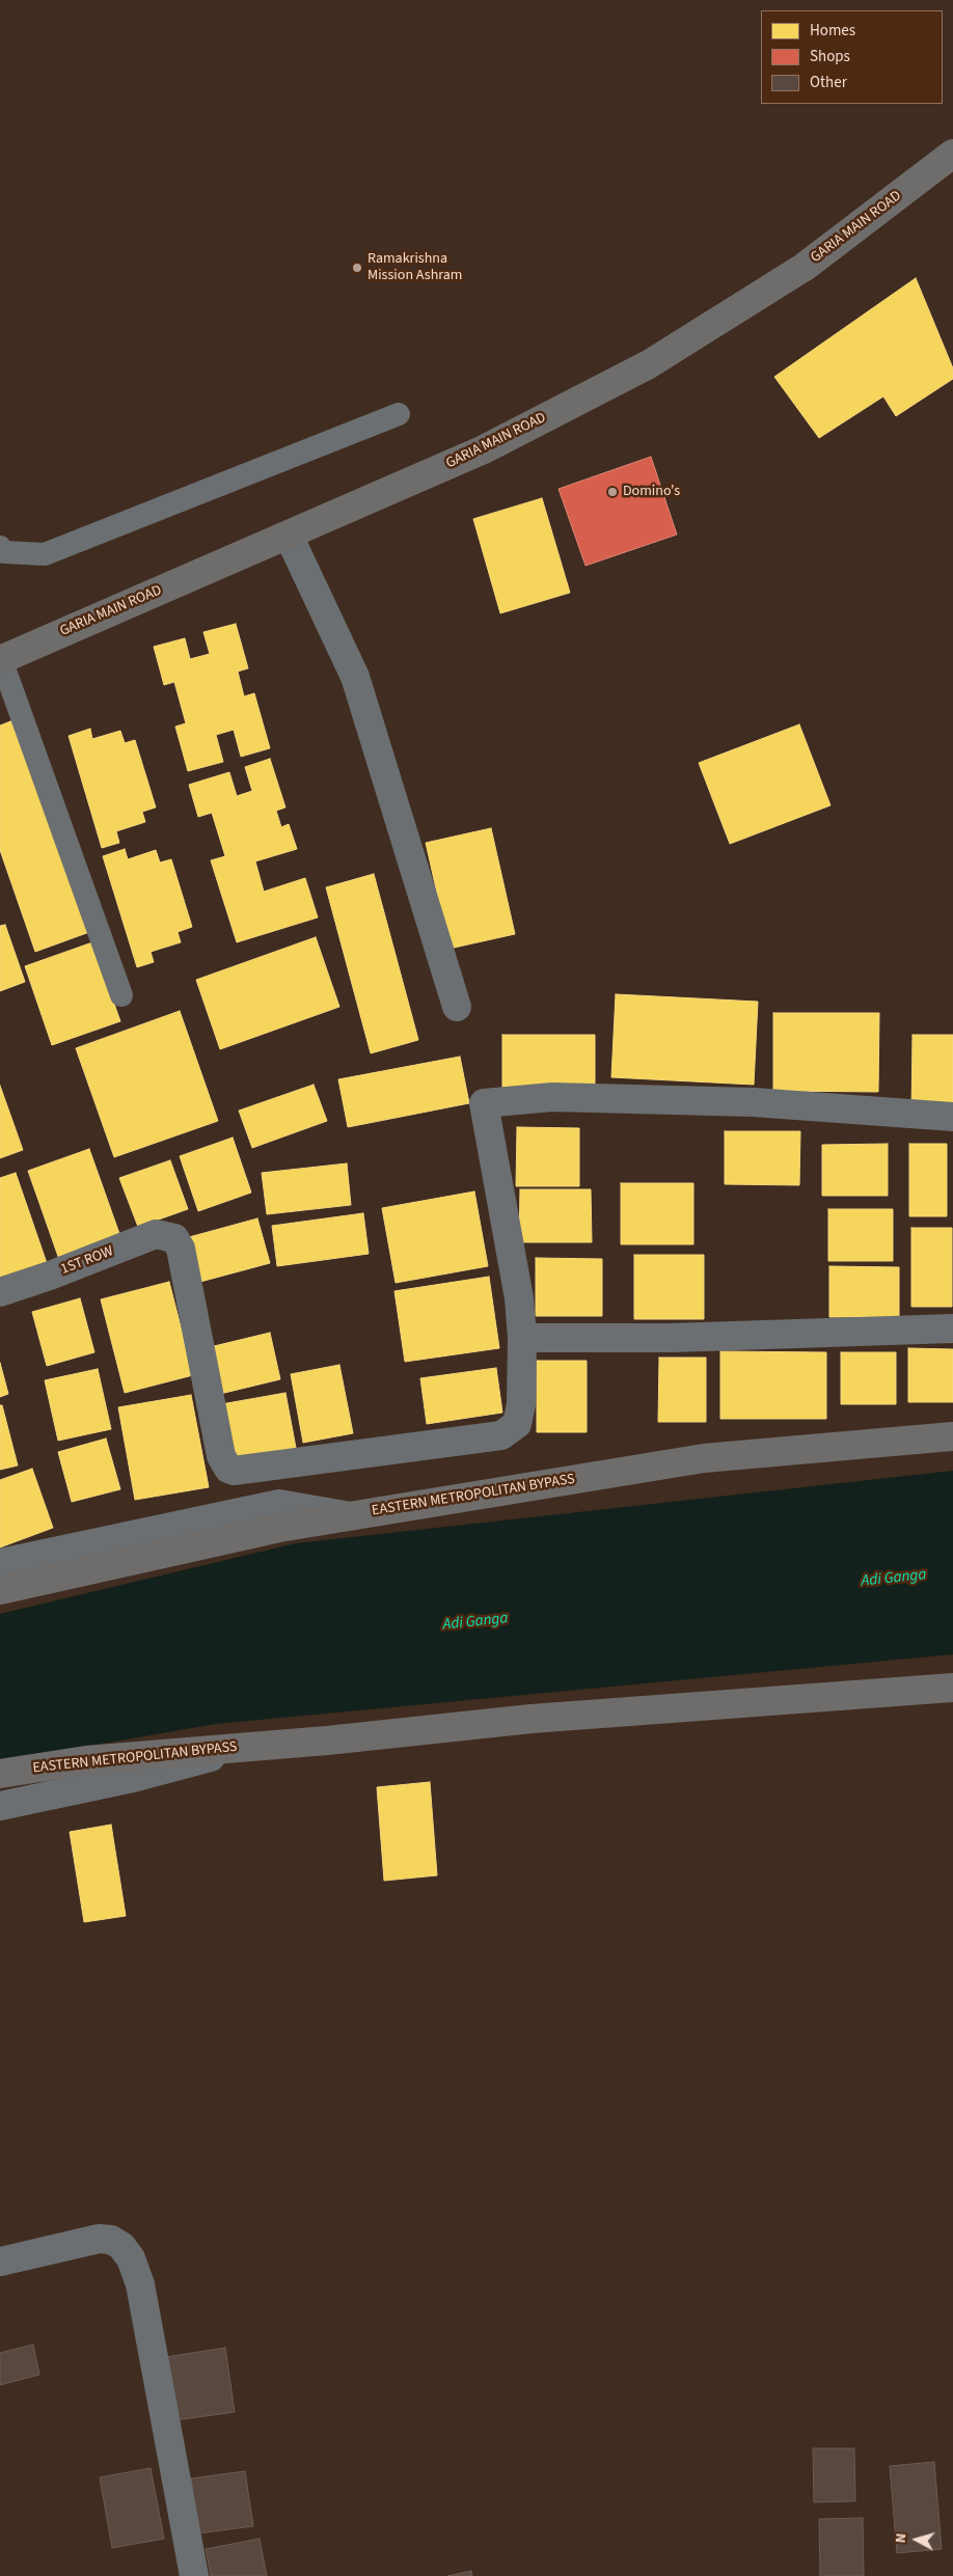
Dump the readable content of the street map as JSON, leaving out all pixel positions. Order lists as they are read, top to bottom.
{
  "streets": {
    "main road": ["GARIA MAIN ROAD", "EASTERN METROPOLITAN BYPASS"],
    "street": ["1ST ROW"]
  },
  "water": ["Adi Ganga"],
  "places": ["Ramakrishna Mission Ashram", "Domino's"],
  "legend": ["Homes", "Shops", "Other"],
  "north": "left"
}
